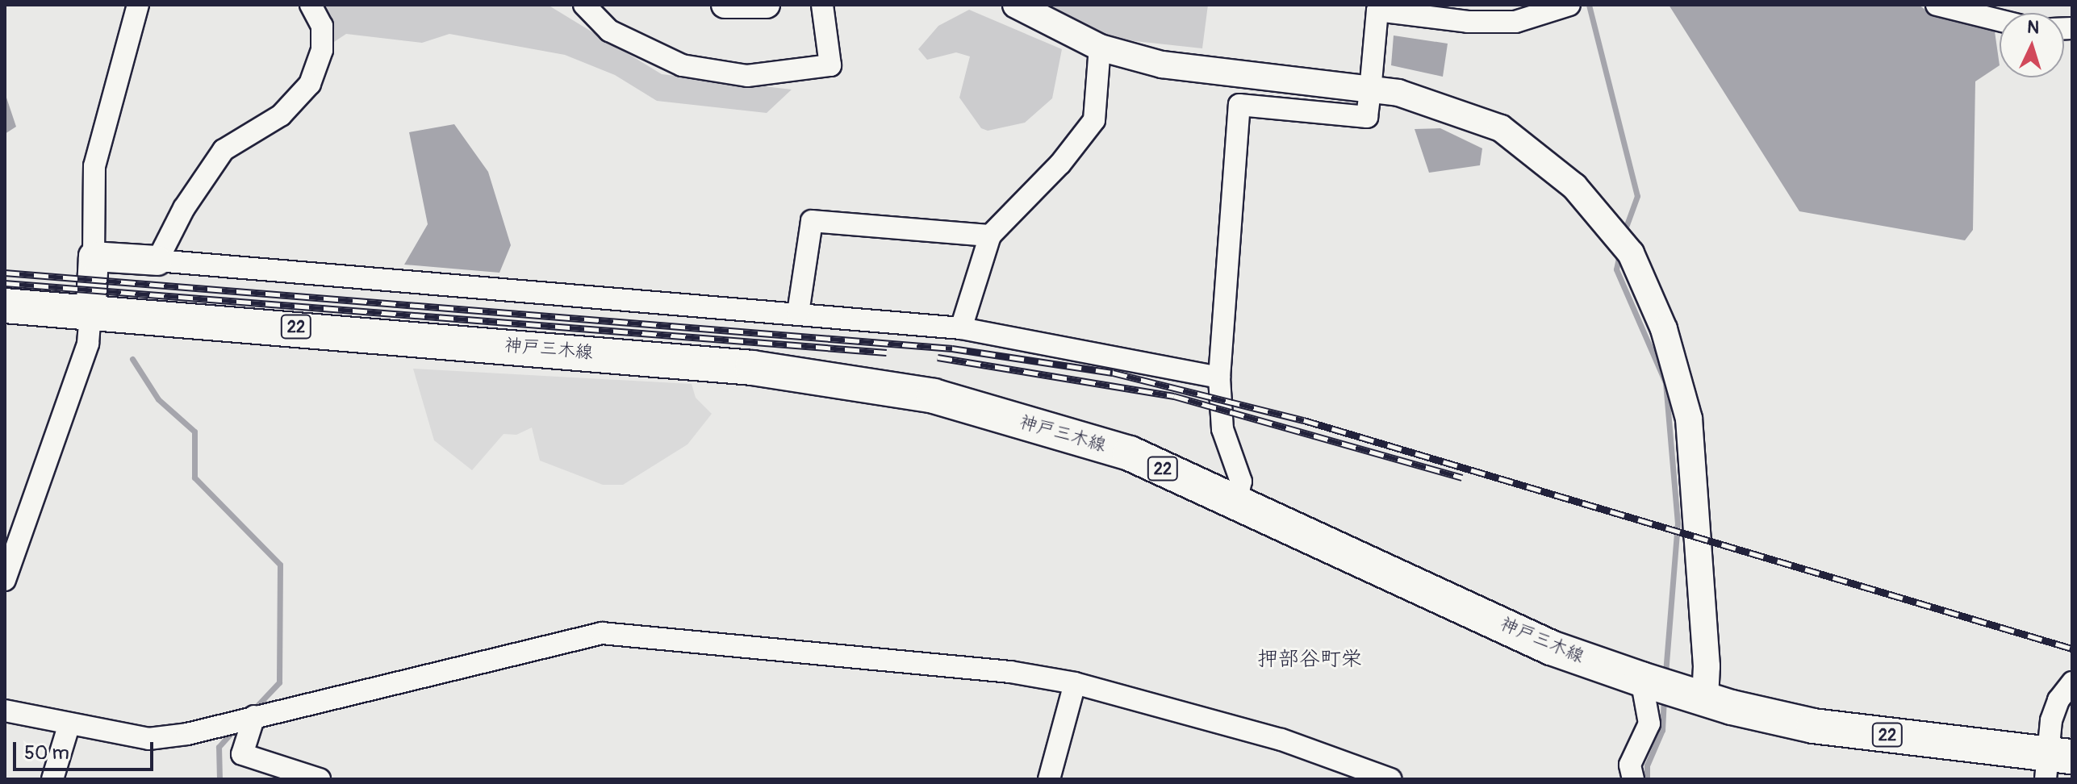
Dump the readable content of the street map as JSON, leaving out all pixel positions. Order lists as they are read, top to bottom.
{
  "streets": {
    "main road": ["22", "神戸三木線"]
  },
  "districts": ["押部谷町栄"],
  "scale_bar": "50 m",
  "north": "top"
}
